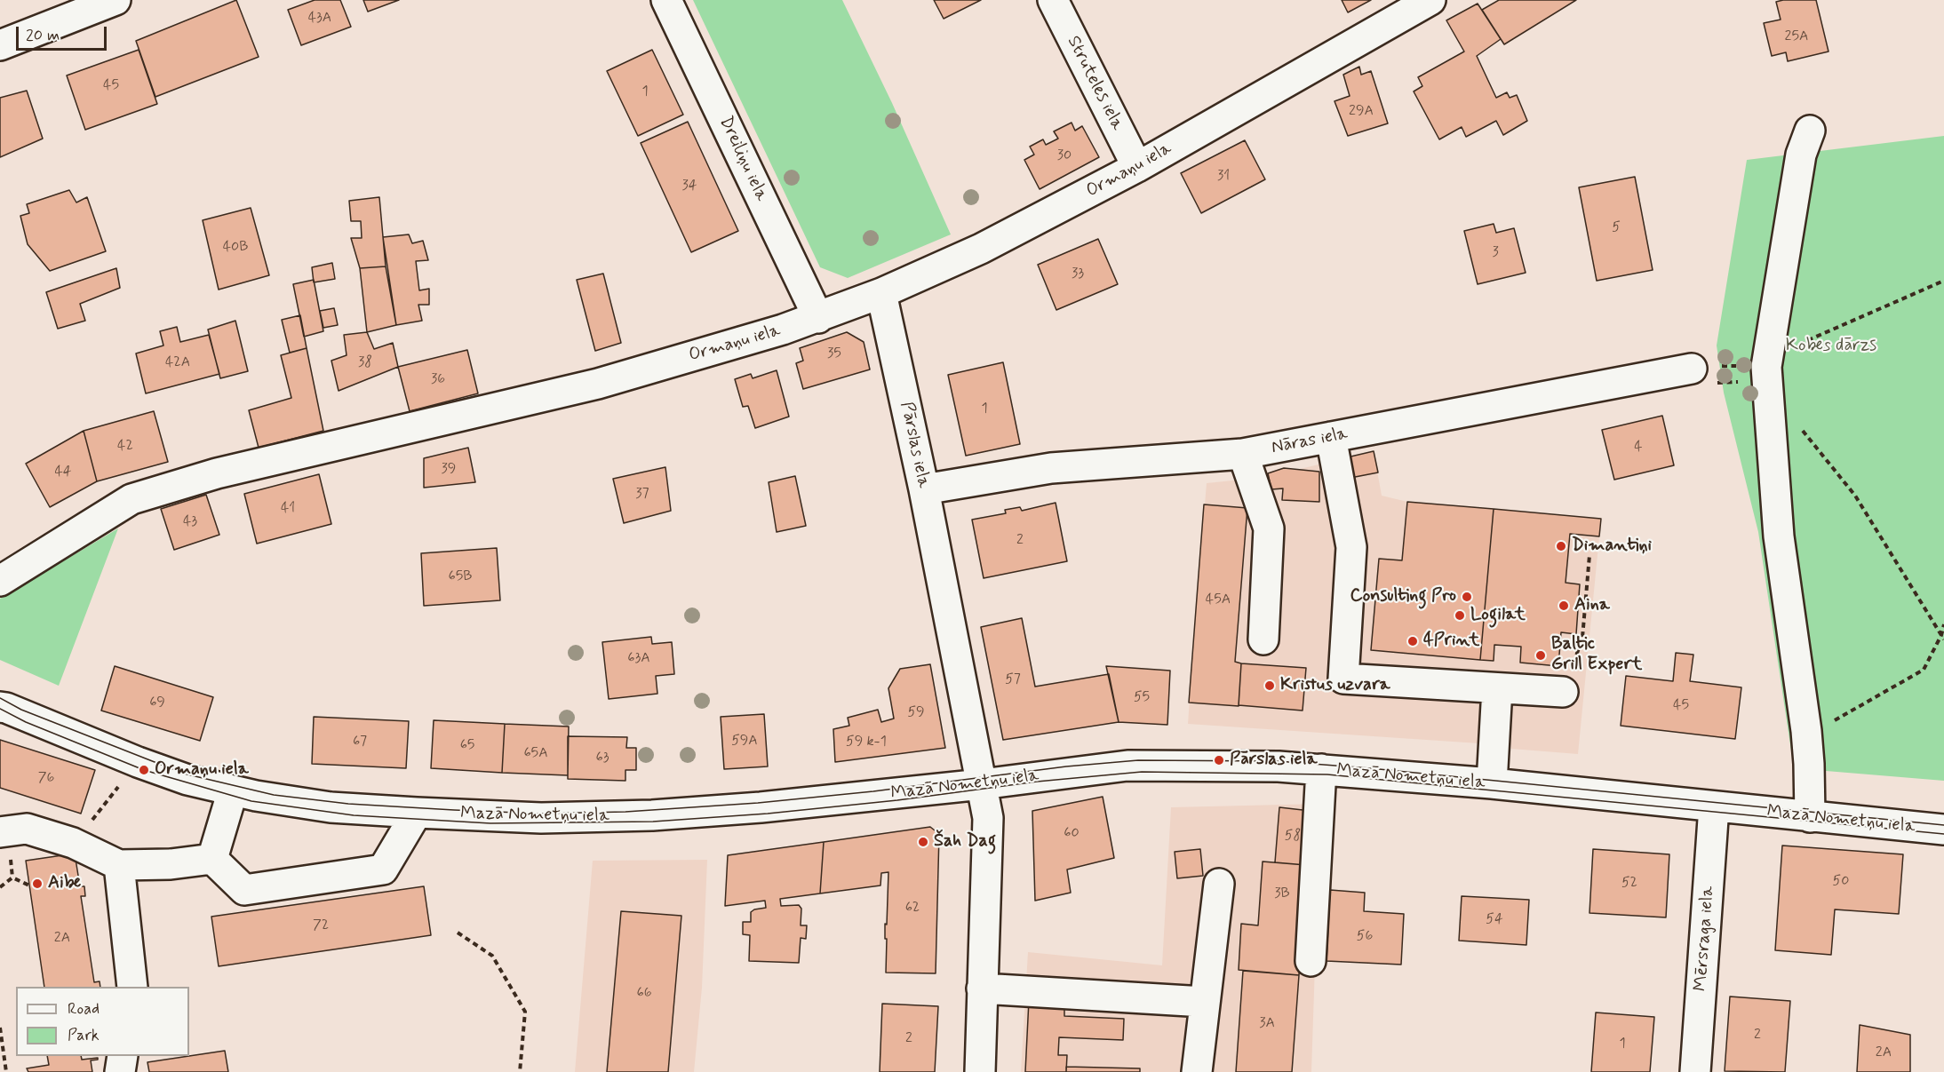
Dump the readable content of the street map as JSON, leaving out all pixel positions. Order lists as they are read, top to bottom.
{
  "streets": {
    "street": [
      "Struteles iela",
      "Dreiliņu iela",
      "Ormaņu iela",
      "Nāras iela",
      "Pārslas iela",
      "Mazā Nometņu iela",
      "Mērsraga iela"
    ]
  },
  "crossings": [
    ["Struteles iela", "Ormaņu iela"],
    ["Dreiliņu iela", "Ormaņu iela"],
    ["Ormaņu iela", "Pārslas iela"],
    ["Nāras iela", "Pārslas iela"],
    ["Pārslas iela", "Mazā Nometņu iela"],
    ["Mazā Nometņu iela", "Mērsraga iela"]
  ],
  "parks": ["Kobes dārzs"],
  "places": [
    "Dimantiņi",
    "Consulting Pro",
    "Aina",
    "Logilat",
    "4Print",
    "Baltic Grill Expert",
    "Kristus uzvara",
    "Pārslas iela",
    "Ormaņu iela",
    "Šah Dag",
    "Aibe"
  ],
  "house_numbers": [
    "43A",
    "25A",
    "45",
    "1",
    "29A",
    "30",
    "31",
    "34",
    "5",
    "40B",
    "3",
    "33",
    "35",
    "42A",
    "38",
    "36",
    "1",
    "42",
    "4",
    "39",
    "44",
    "37",
    "41",
    "43",
    "2",
    "65B",
    "45A",
    "63A",
    "57",
    "55",
    "69",
    "45",
    "59",
    "59A",
    "67",
    "59 k-1",
    "65",
    "65A",
    "63",
    "76",
    "60",
    "58",
    "50",
    "52",
    "3B",
    "62",
    "54",
    "72",
    "56",
    "2A",
    "66",
    "3A",
    "2",
    "2",
    "1",
    "2A"
  ],
  "legend": ["Road", "Park"],
  "scale_bar": "20 m"
}
